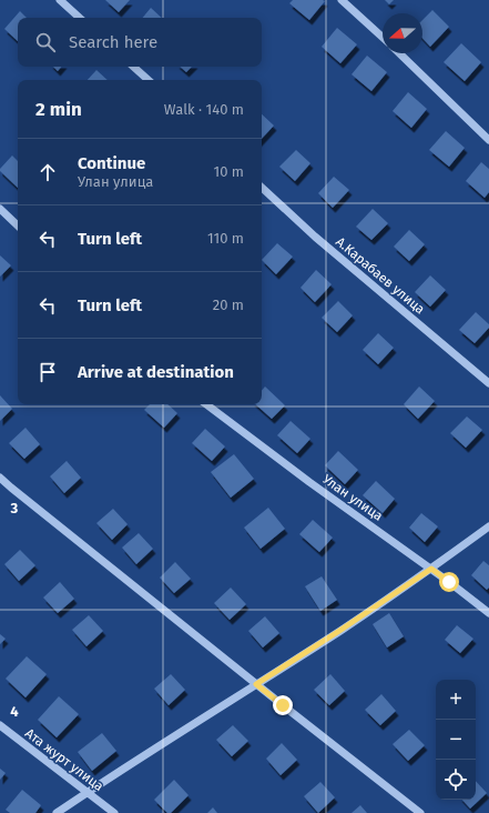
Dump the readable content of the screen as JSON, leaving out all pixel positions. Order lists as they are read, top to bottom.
{
  "streets": {
    "street": ["А.Карабаев улица", "Улан улица", "Ата журт улица"]
  },
  "north": "left",
  "page": {
    "search": "Search here",
    "heading": ["2 min", "Walk · 140 m"],
    "list": [
      ["Continue", "Улан улица", "10 m"],
      ["Turn left", "110 m"],
      ["Turn left", "20 m"],
      "Arrive at destination"
    ],
    "map_buttons": ["+", "−"]
  },
  "grid": {
    "rows": ["3", "4"]
  }
}
